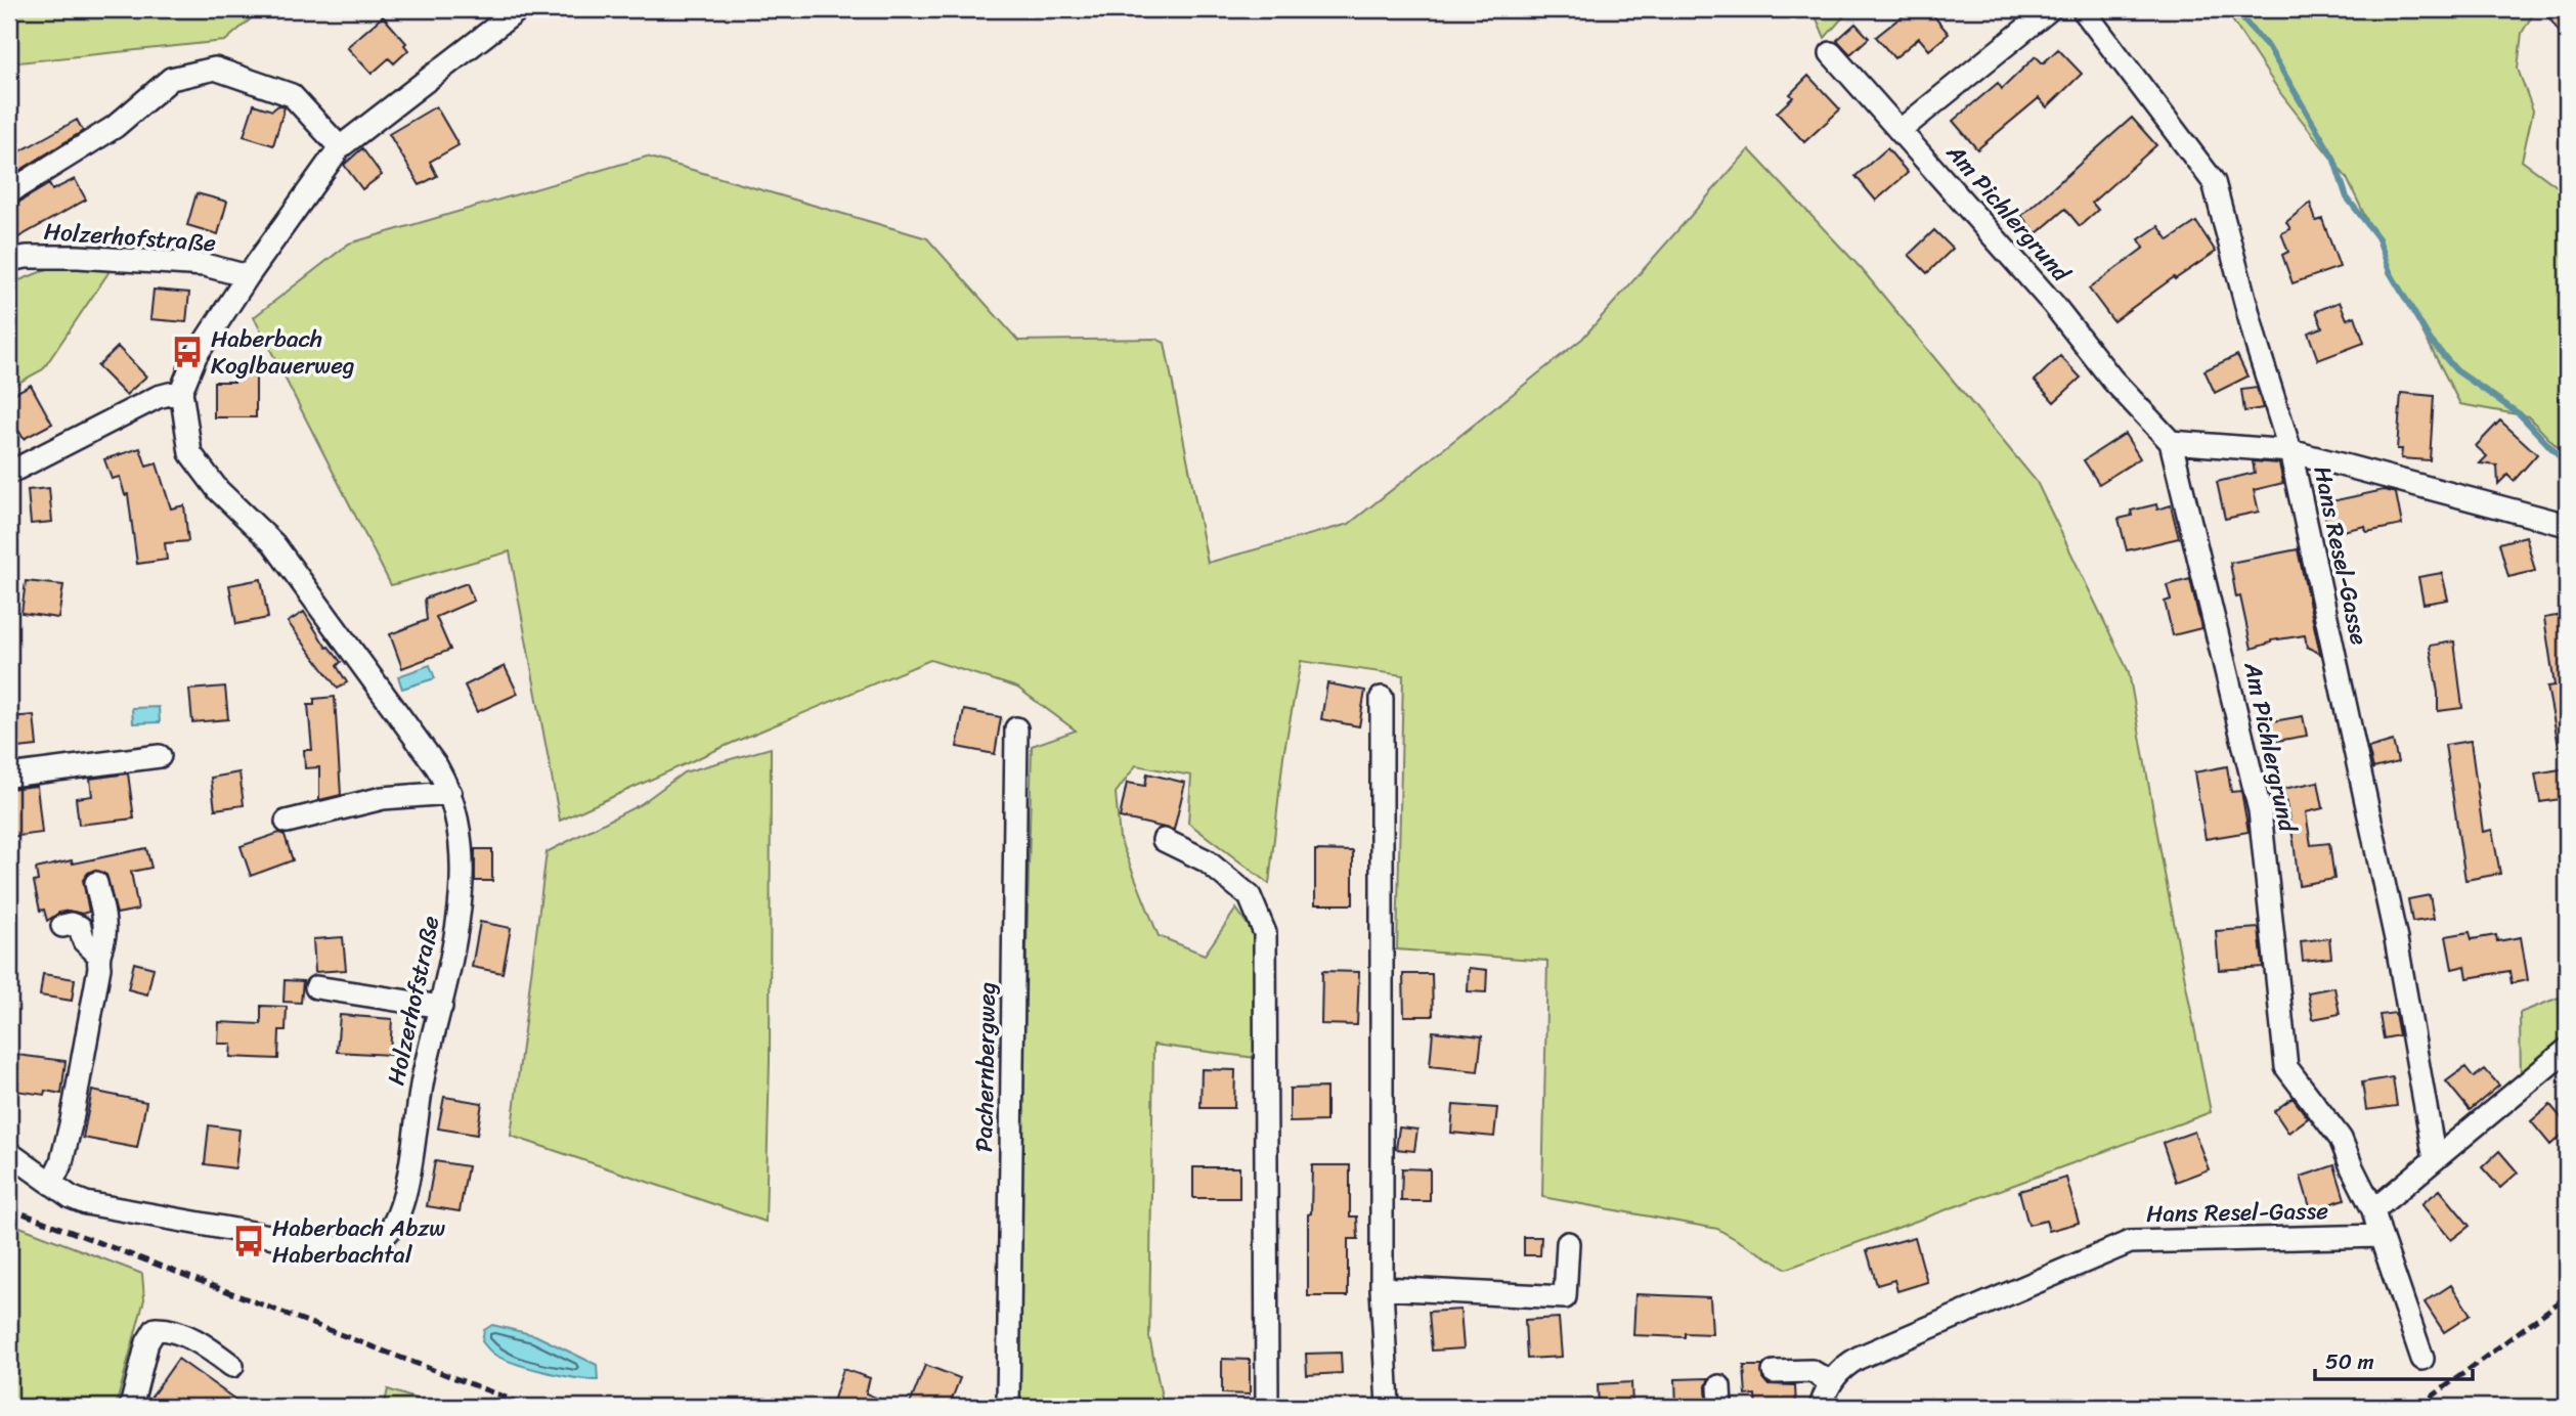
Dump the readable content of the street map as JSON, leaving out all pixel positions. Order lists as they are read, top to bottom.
{
  "streets": {
    "street": [
      "Am Pichlergrund",
      "Holzerhofstraße",
      "Hans Resel-Gasse",
      "Pachernbergweg"
    ]
  },
  "crossings": [
    ["Am Pichlergrund", "Hans Resel-Gasse"]
  ],
  "places": {
    "bus stop": ["Haberbach Koglbauerweg", "Haberbach Abzw Haberbachtal"]
  },
  "scale_bar": "50 m"
}
